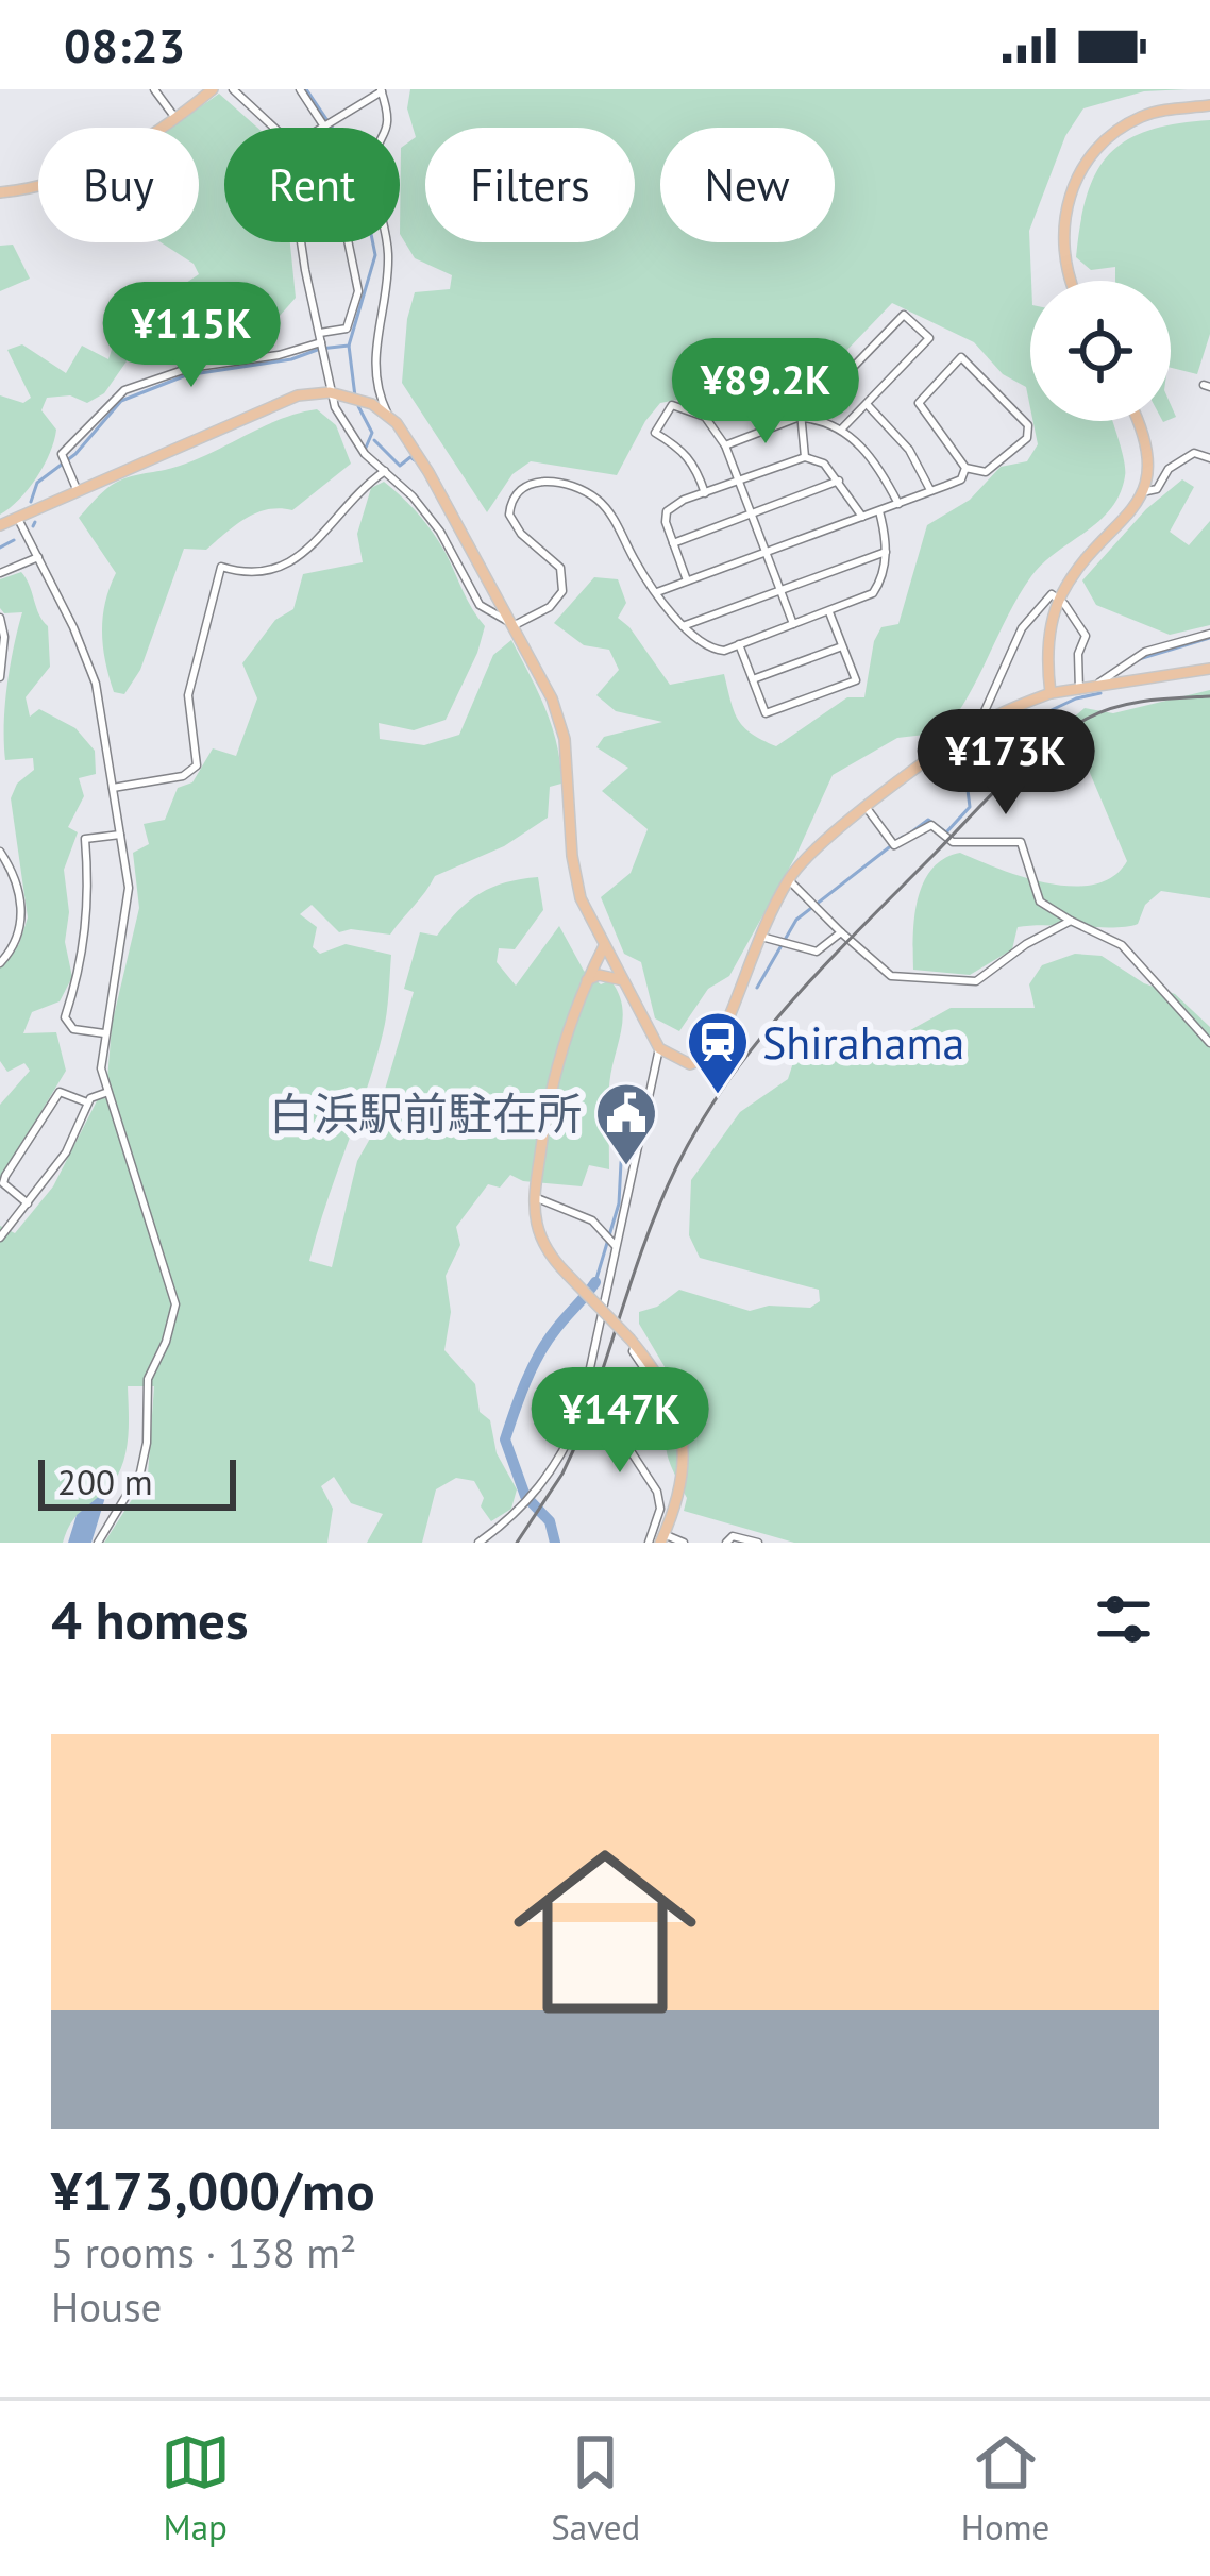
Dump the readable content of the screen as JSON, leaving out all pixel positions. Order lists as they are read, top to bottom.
{
  "places": {
    "station": ["Shirahama"],
    "public building": ["白浜駅前駐在所"]
  },
  "scale_bar": "200 m",
  "page": {
    "status": "08:23",
    "chip": [
      "Buy",
      "Rent",
      "Filters",
      "New"
    ],
    "price": [
      "¥115K",
      "¥89.2K",
      "¥173K",
      "¥147K"
    ],
    "scale": "200 m",
    "heading": "4 homes",
    "list": [
      {
        "name": "¥173,000/mo",
        "note": "5 rooms · 138 m² · House"
      }
    ],
    "tabs": ["Map", "Saved", "Home"]
  }
}
